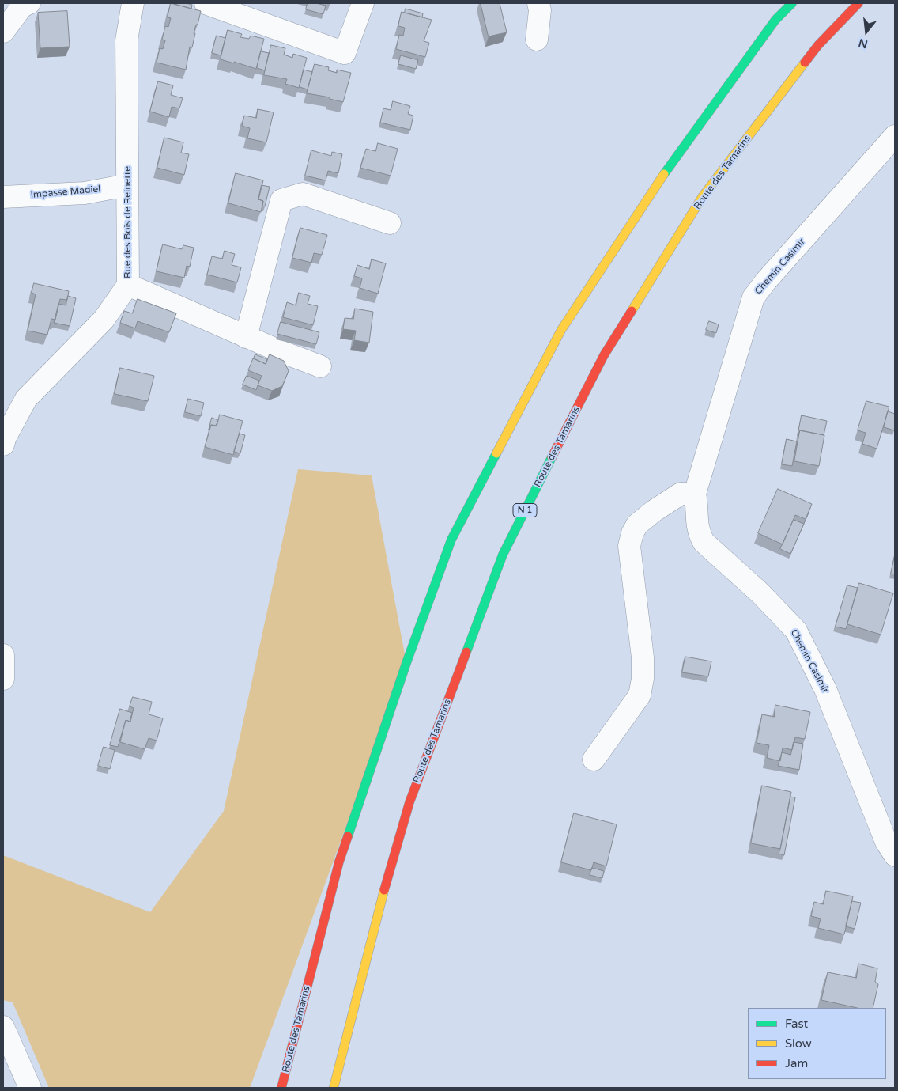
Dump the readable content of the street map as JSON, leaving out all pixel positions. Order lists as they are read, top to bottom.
{
  "streets": {
    "highway": ["Route des Tamarins", "N 1"],
    "street": ["Impasse Madiel", "Rue des Bois de Reinette", "Chemin Casimir"]
  },
  "crossings": [
    ["Impasse Madiel", "Rue des Bois de Reinette"]
  ],
  "legend": ["Fast", "Slow", "Jam"],
  "north": "bottom"
}
